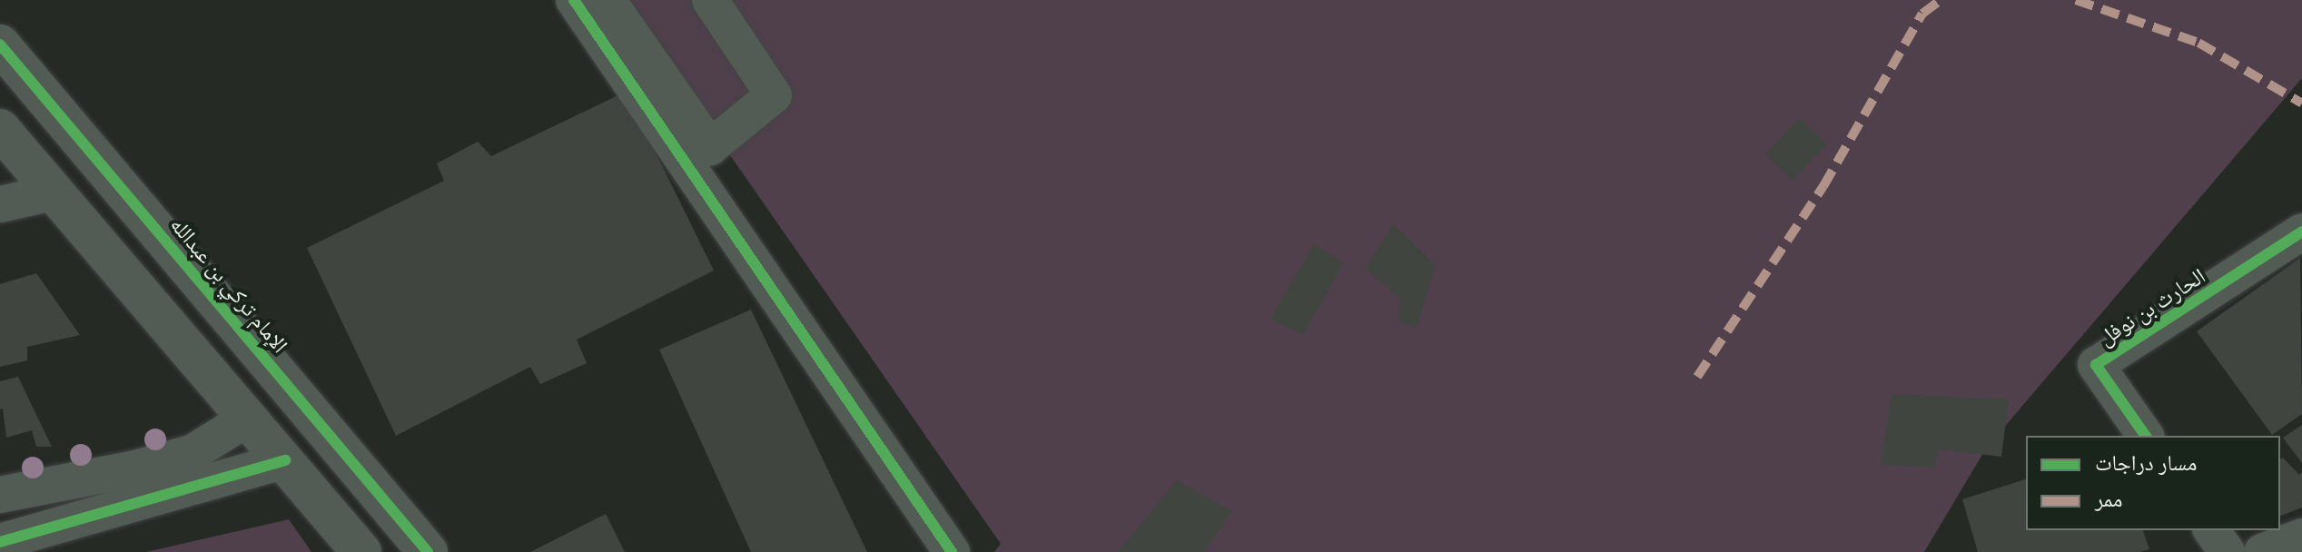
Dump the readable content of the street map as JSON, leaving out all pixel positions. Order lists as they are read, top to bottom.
{
  "streets": {
    "street": ["الإمام تركي بن عبدالله", "الحارث بن نوفل"]
  },
  "legend": ["مسار دراجات", "ممر"]
}
